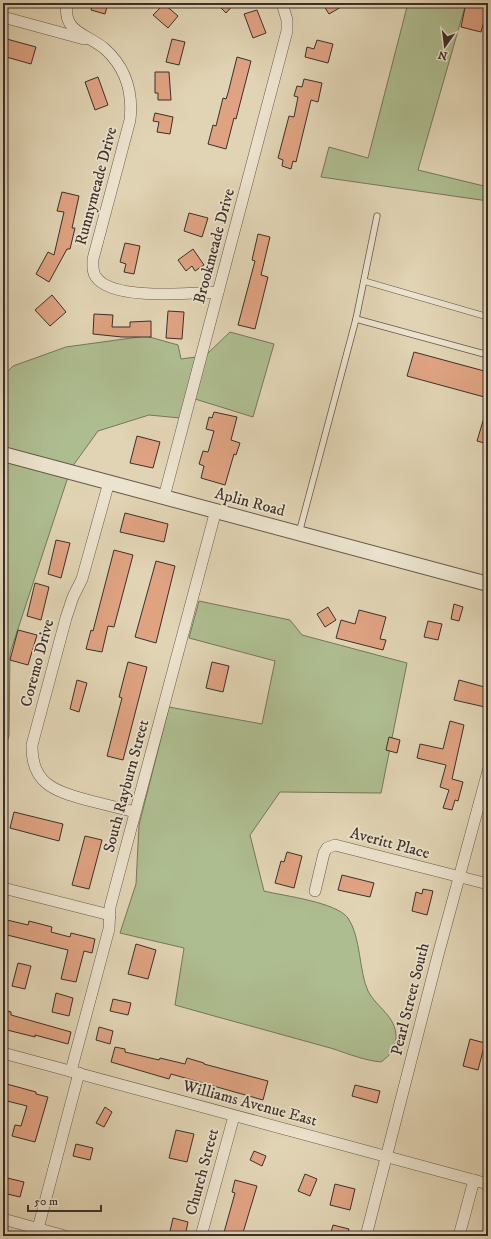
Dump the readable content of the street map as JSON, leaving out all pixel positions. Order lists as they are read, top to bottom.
{
  "streets": {
    "street": [
      "Runnymeade Drive",
      "Brookmeade Drive",
      "Aplin Road",
      "Coremo Drive",
      "South Rayburn Street",
      "Averitt Place",
      "Pearl Street South",
      "Williams Avenue East",
      "Church Street"
    ]
  },
  "crossings": [
    ["Runnymeade Drive", "Brookmeade Drive"],
    ["Brookmeade Drive", "Aplin Road"],
    ["Aplin Road", "Coremo Drive"],
    ["Aplin Road", "South Rayburn Street"],
    ["Coremo Drive", "South Rayburn Street"],
    ["South Rayburn Street", "Williams Avenue East"],
    ["Averitt Place", "Pearl Street South"],
    ["Pearl Street South", "Williams Avenue East"],
    ["Williams Avenue East", "Church Street"]
  ],
  "scale_bar": "50 m",
  "north": "bottom"
}
